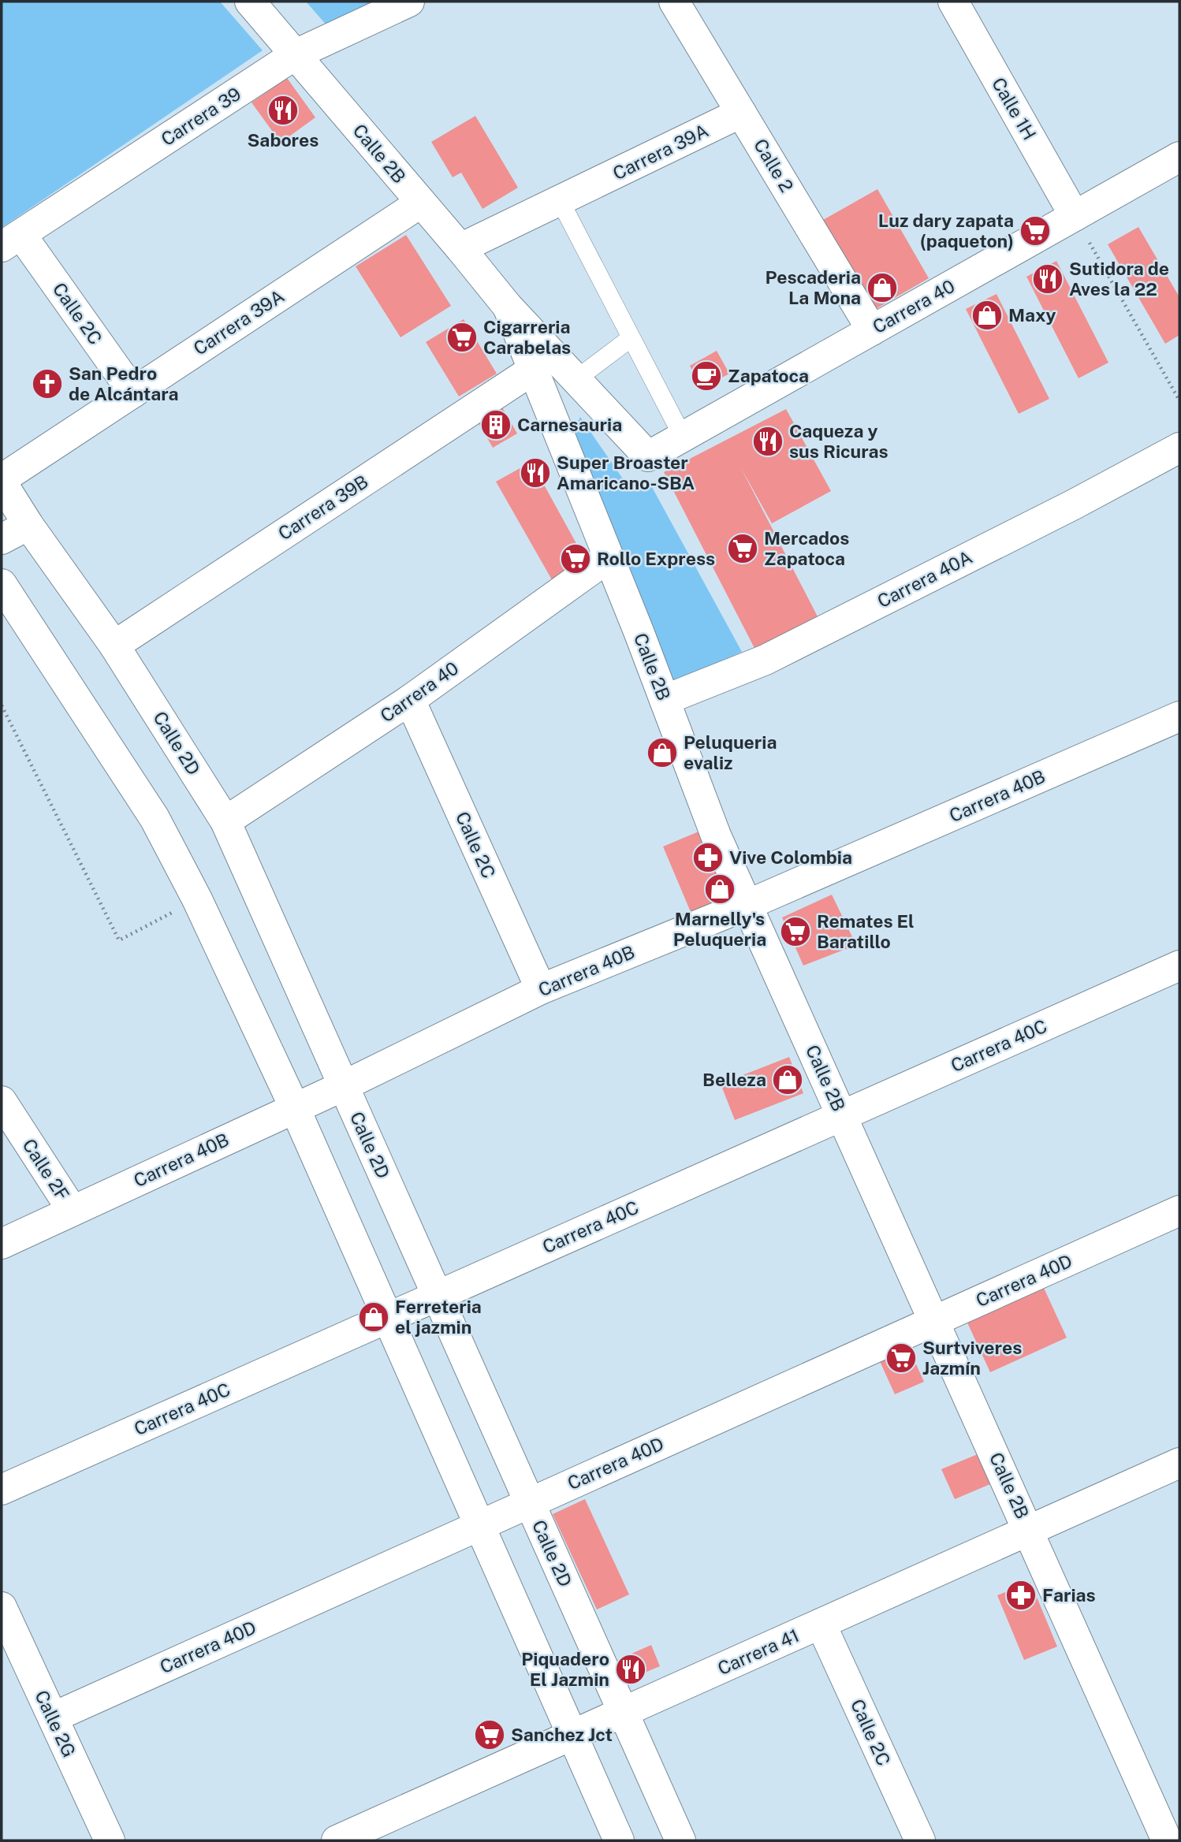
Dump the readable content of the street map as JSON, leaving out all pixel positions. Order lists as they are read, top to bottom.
{
  "streets": {
    "street": [
      "Calle 1H",
      "Carrera 39",
      "Carrera 39A",
      "Calle 2B",
      "Calle 2",
      "Carrera 40",
      "Calle 2C",
      "Carrera 39B",
      "Carrera 40A",
      "Calle 2D",
      "Carrera 40B",
      "Carrera 40C",
      "Calle 2F",
      "Carrera 40D",
      "Carrera 41",
      "Calle 2G"
    ]
  },
  "crossings": [
    ["Calle 1H", "Carrera 40"],
    ["Carrera 39", "Calle 2B"],
    ["Carrera 39", "Calle 2C"],
    ["Carrera 39A", "Calle 2B"],
    ["Carrera 39A", "Calle 2"],
    ["Carrera 39A", "Calle 2C"],
    ["Carrera 39A", "Calle 2D"],
    ["Calle 2B", "Carrera 40"],
    ["Calle 2B", "Carrera 39B"],
    ["Calle 2B", "Carrera 40A"],
    ["Calle 2B", "Carrera 40B"],
    ["Calle 2B", "Carrera 40C"],
    ["Calle 2B", "Carrera 40D"],
    ["Calle 2B", "Carrera 41"],
    ["Calle 2", "Carrera 40"],
    ["Carrera 40", "Calle 2C"],
    ["Carrera 40", "Calle 2D"],
    ["Calle 2C", "Carrera 40B"],
    ["Calle 2C", "Carrera 41"],
    ["Carrera 39B", "Calle 2D"],
    ["Calle 2D", "Carrera 40B"],
    ["Calle 2D", "Carrera 40C"],
    ["Calle 2D", "Carrera 40D"],
    ["Calle 2D", "Carrera 41"],
    ["Carrera 40B", "Calle 2F"],
    ["Carrera 40D", "Calle 2G"]
  ],
  "places": {
    "restaurant": [
      "Sabores",
      "Sutidora de Aves la 22",
      "Caqueza y sus Ricuras",
      "Super Broaster Amaricano-SBA",
      "Piquadero El Jazmin"
    ],
    "supermarket": [
      "Luz dary zapata (paqueton)",
      "Cigarreria Carabelas",
      "Mercados Zapatoca",
      "Rollo Express",
      "Remates El Baratillo",
      "Surtviveres Jazmín",
      "Sanchez Jct"
    ],
    "shop": [
      "Pescaderia La Mona",
      "Maxy",
      "Peluqueria evaliz",
      "Marnelly's Peluqueria",
      "Belleza",
      "Ferreteria el jazmin"
    ],
    "cafe": ["Zapatoca"],
    "church": ["San Pedro de Alcántara"],
    "building": ["Carnesauria"],
    "pharmacy": ["Vive Colombia", "Farias"]
  }
}
